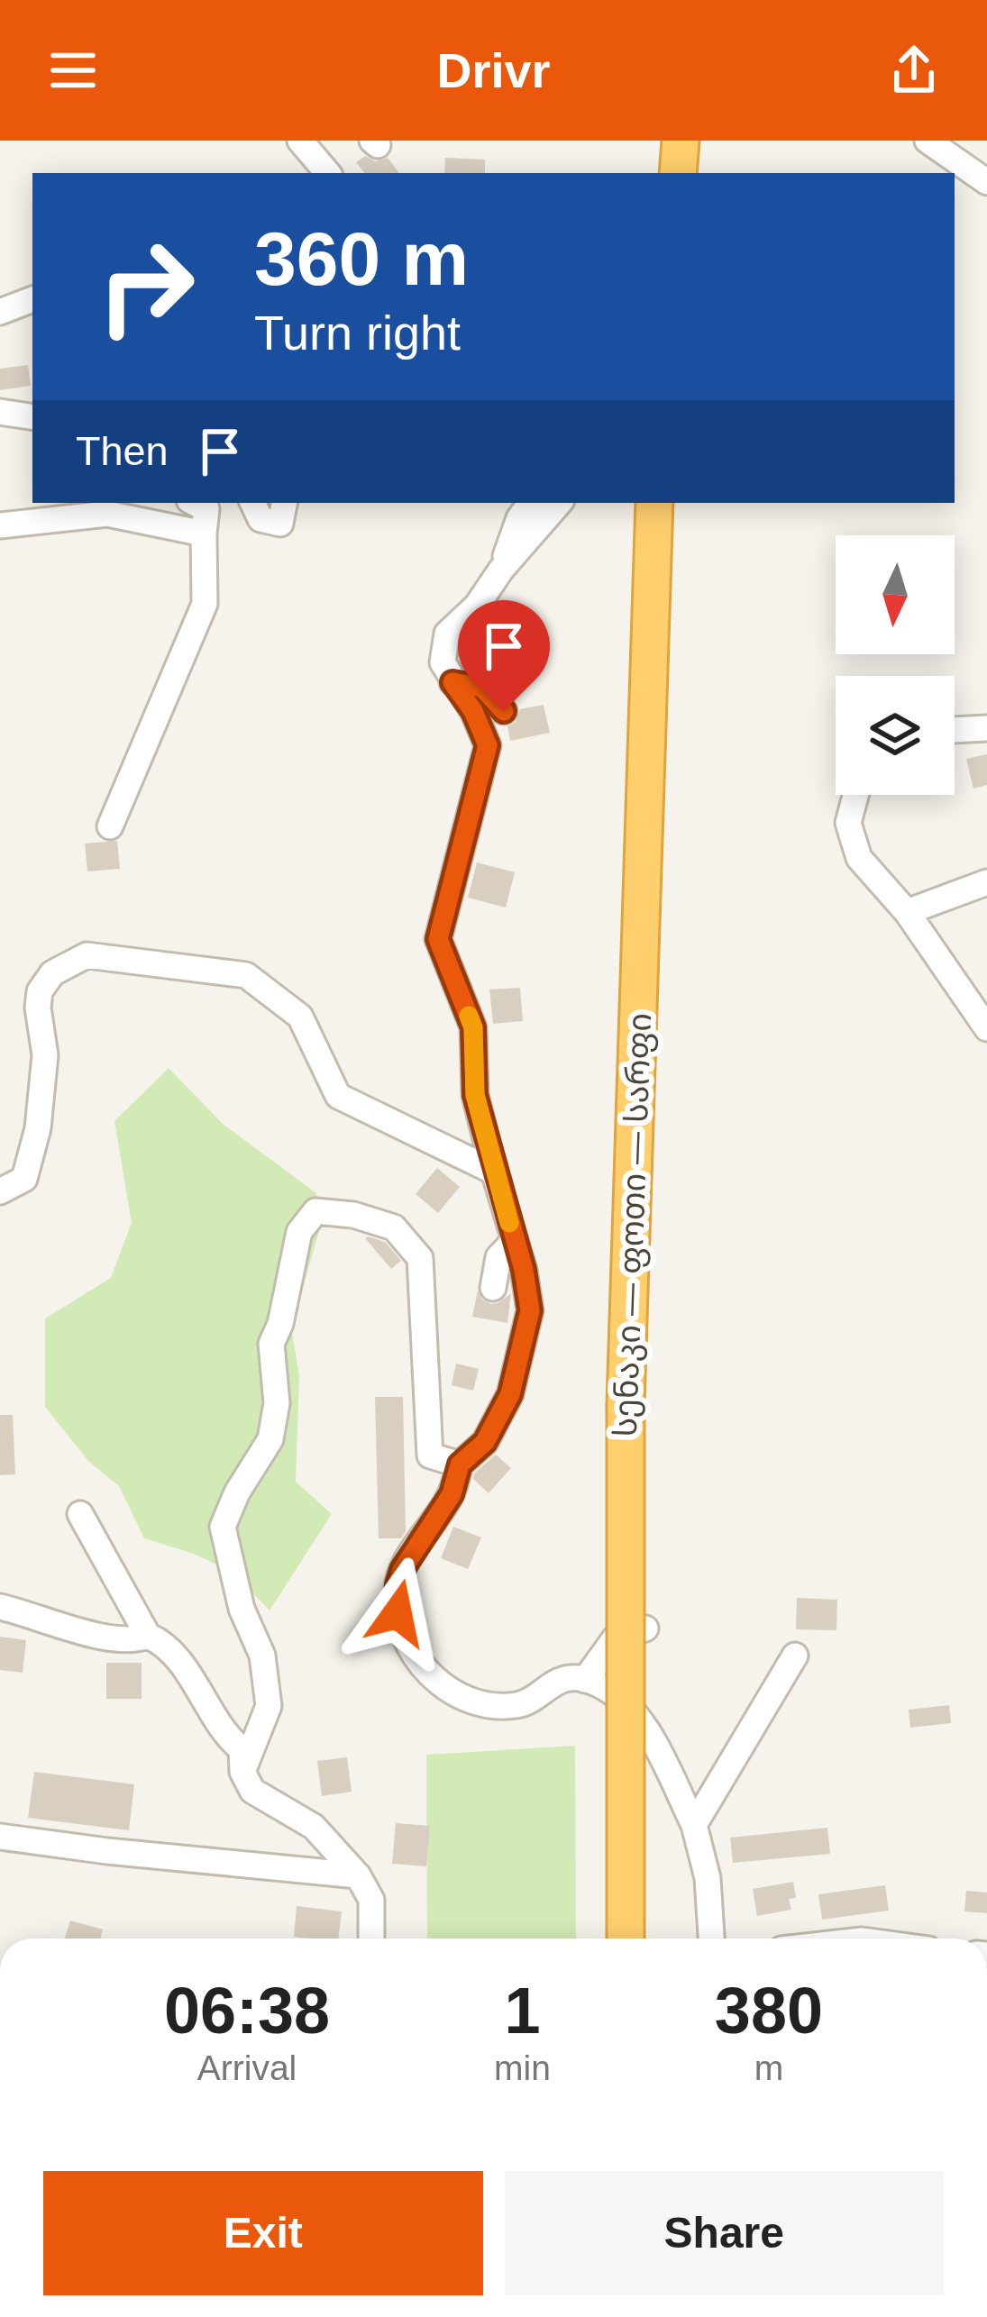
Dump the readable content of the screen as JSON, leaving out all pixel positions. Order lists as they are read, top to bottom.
{
  "streets": {
    "highway": ["სენაკი — ფოთი — სარფი"]
  },
  "north": "bottom",
  "page": {
    "header": "Drivr",
    "turn": ["360 m", "Turn right"],
    "then": "Then",
    "eta": [
      "06:38",
      "Arrival",
      "1",
      "min",
      "380",
      "m"
    ],
    "buttons": ["Exit", "Share"]
  }
}
